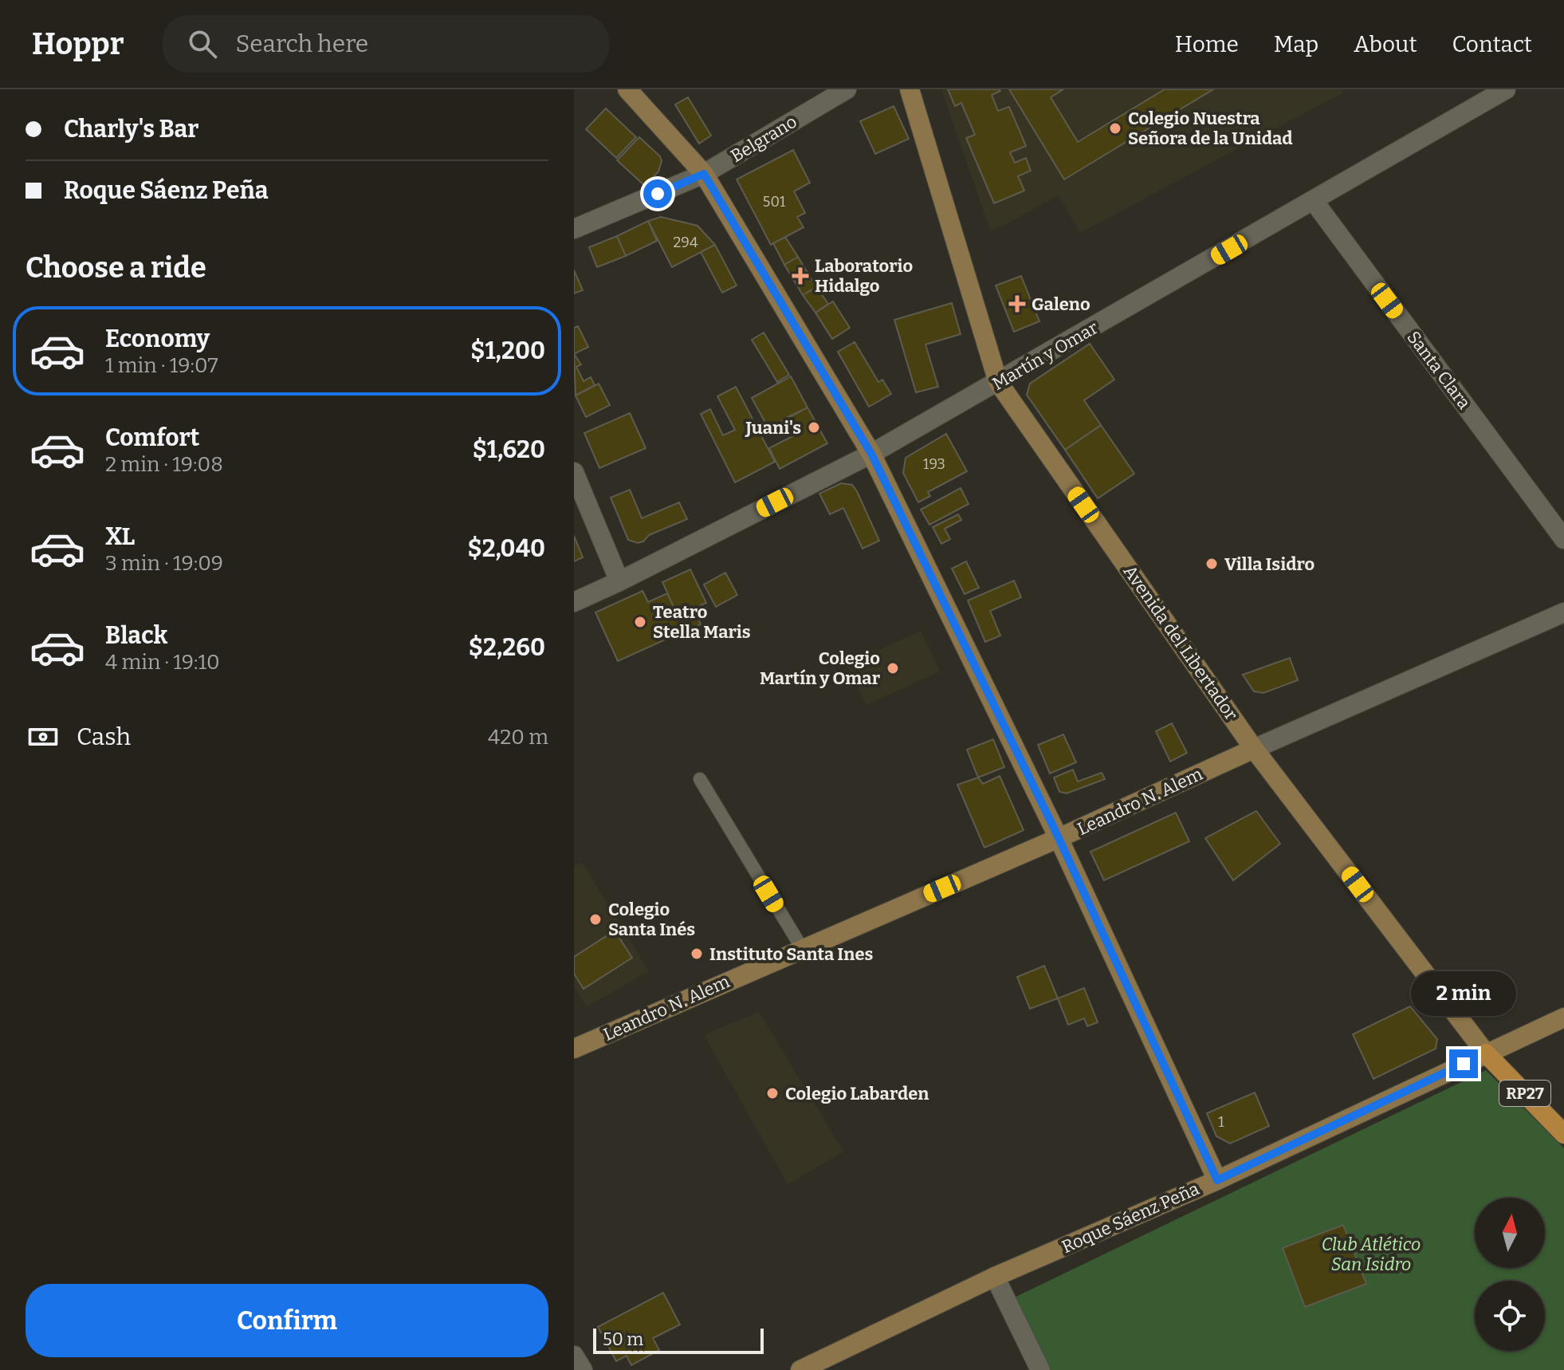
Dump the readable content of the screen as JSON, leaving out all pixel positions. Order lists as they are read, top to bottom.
{
  "streets": {
    "main road": [
      "Avenida del Libertador",
      "Leandro N. Alem",
      "RP27",
      "Roque Sáenz Peña"
    ],
    "street": ["Belgrano", "Martín y Omar", "Santa Clara"]
  },
  "crossings": [
    ["Martín y Omar", "Santa Clara"],
    ["Martín y Omar", "Avenida del Libertador"],
    ["Avenida del Libertador", "Leandro N. Alem"],
    ["Avenida del Libertador", "Roque Sáenz Peña"]
  ],
  "parks": ["Club Atlético San Isidro"],
  "places": {
    "other": [
      "Colegio Nuestra Señora de la Unidad",
      "Juani's",
      "Villa Isidro",
      "Teatro Stella Maris",
      "Colegio Martín y Omar",
      "Colegio Santa Inés",
      "Instituto Santa Ines",
      "Colegio Labarden"
    ],
    "health": ["Laboratorio Hidalgo", "Galeno"]
  },
  "house_numbers": [
    "501",
    "294",
    "193",
    "1"
  ],
  "scale_bar": "50 m",
  "north": "top",
  "page": {
    "header": "Hoppr",
    "search": "Search here",
    "nav": [
      "Home",
      "Map",
      "About",
      "Contact"
    ],
    "banner": ["Charly's Bar", "Roque Sáenz Peña"],
    "heading": "Choose a ride",
    "list": [
      {
        "name": "Economy",
        "note": "1 min · 19:07",
        "value": "$1,200"
      },
      {
        "name": "Comfort",
        "note": "2 min · 19:08",
        "value": "$1,620"
      },
      {
        "name": "XL",
        "note": "3 min · 19:09",
        "value": "$2,040"
      },
      {
        "name": "Black",
        "note": "4 min · 19:10",
        "value": "$2,260"
      }
    ],
    "pay": ["Cash", "420 m"],
    "bubble": "2 min",
    "buttons": "Confirm",
    "scale": "50 m"
  }
}
